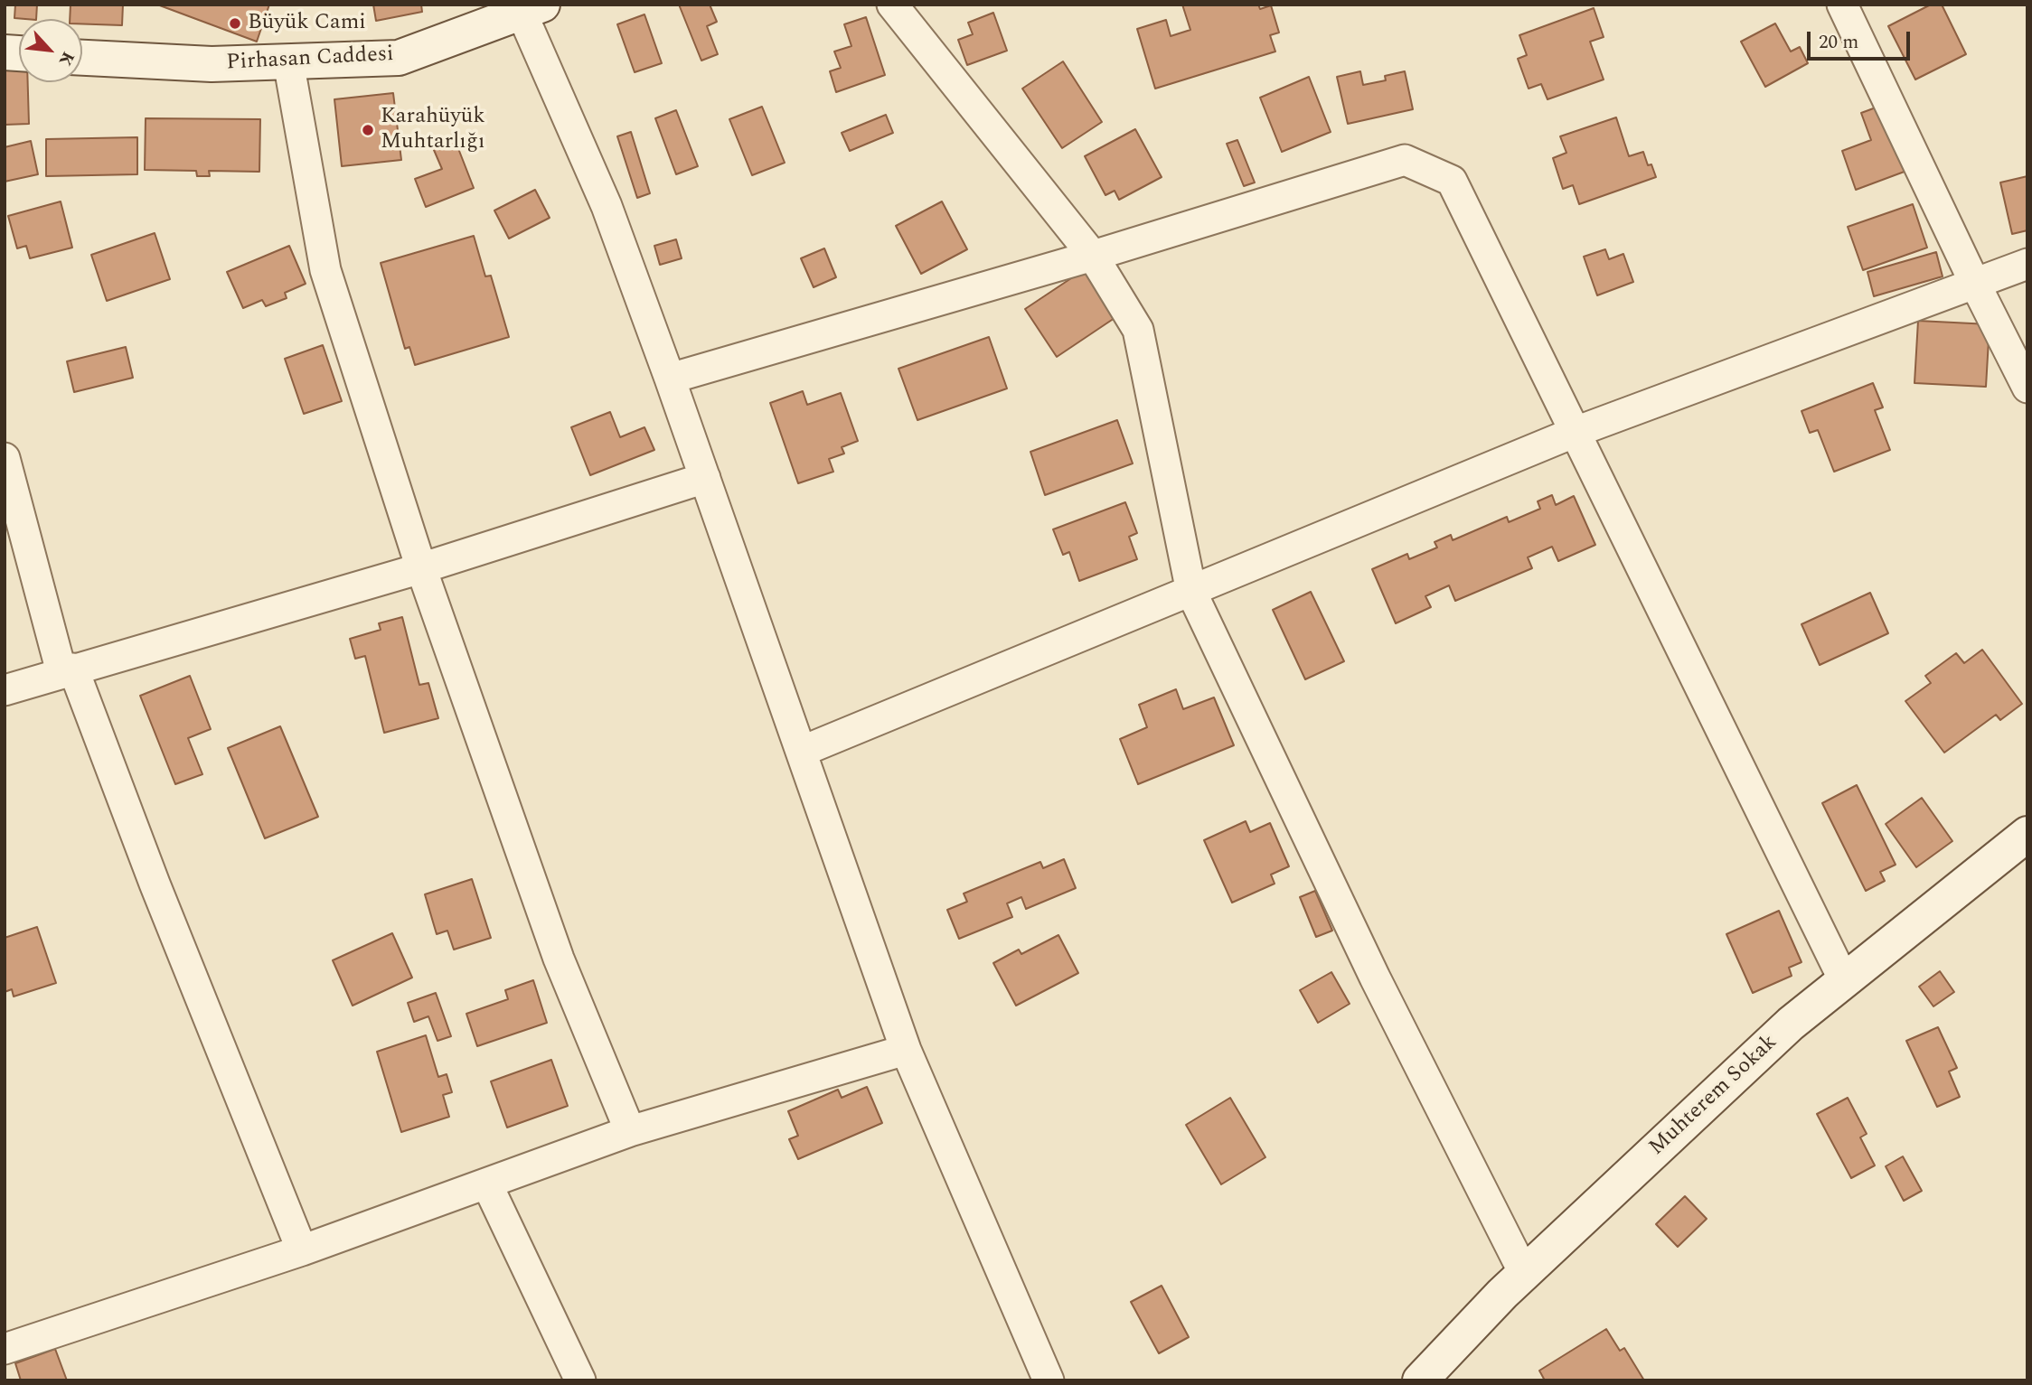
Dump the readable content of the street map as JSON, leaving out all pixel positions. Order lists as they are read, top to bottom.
{
  "streets": {
    "street": ["Pirhasan Caddesi", "Muhterem Sokak"]
  },
  "places": ["Büyük Cami", "Karahüyük Muhtarlığı"],
  "scale_bar": "20 m",
  "north": "bottom right"
}
